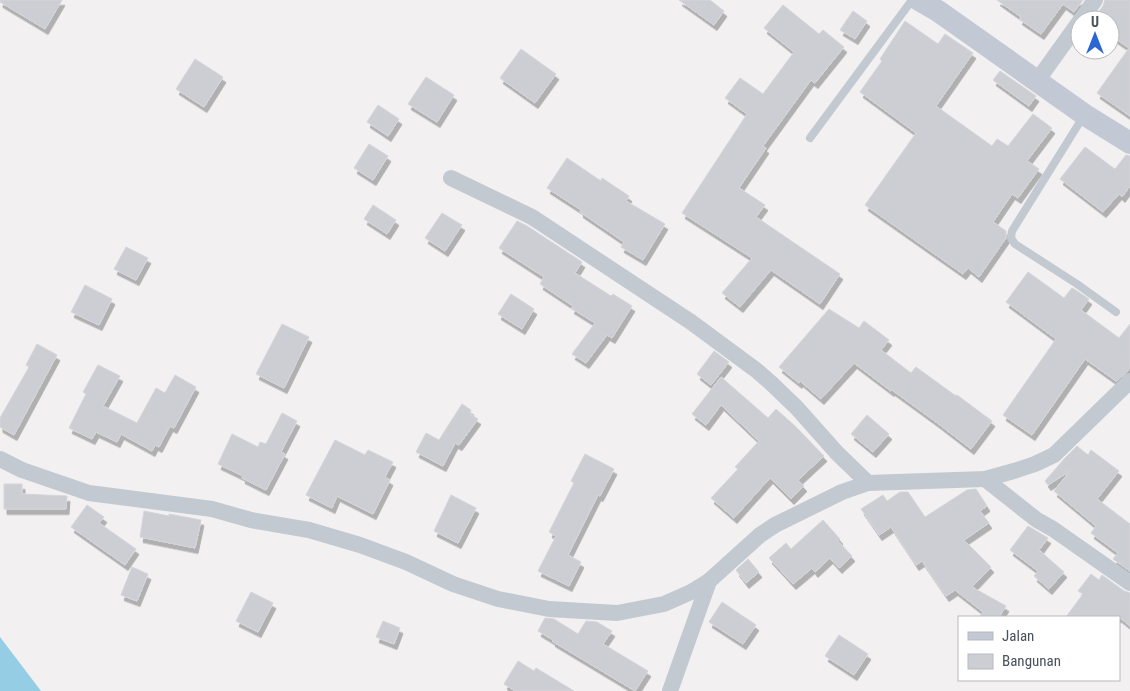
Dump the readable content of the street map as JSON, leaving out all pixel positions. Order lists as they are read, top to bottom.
{
  "legend": ["Jalan", "Bangunan"],
  "north": "top"
}
